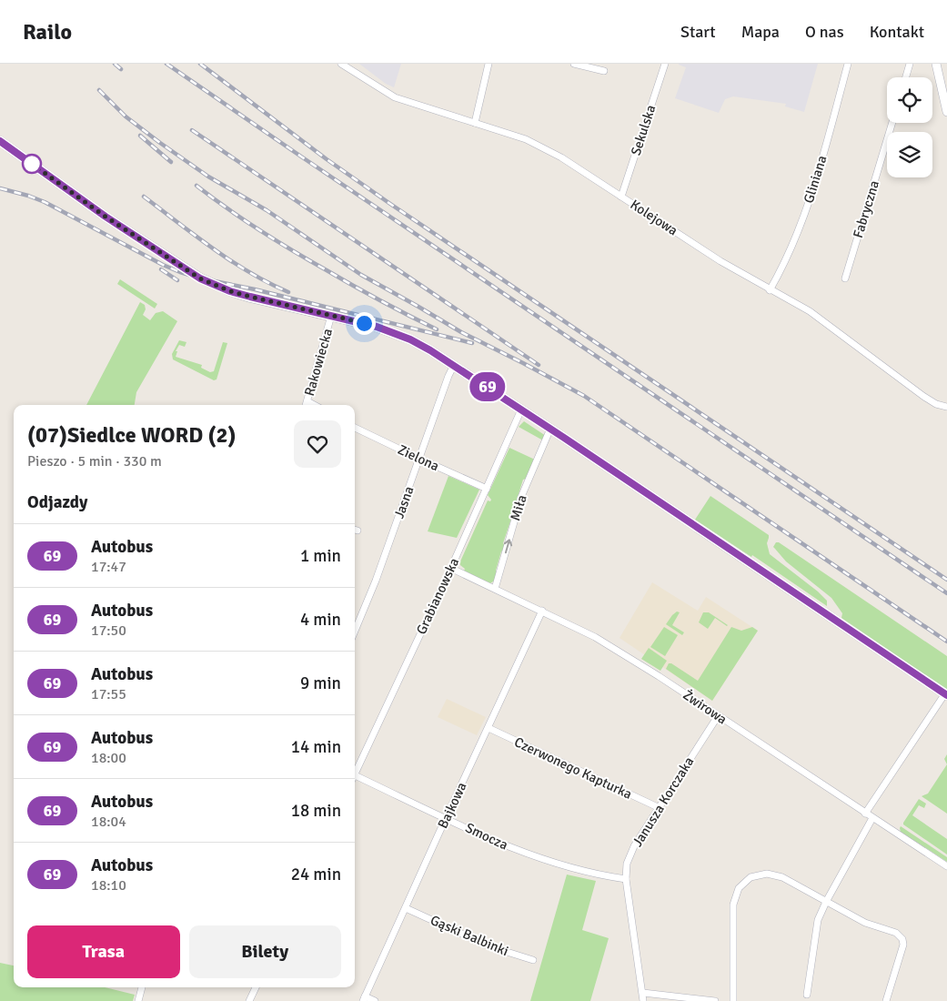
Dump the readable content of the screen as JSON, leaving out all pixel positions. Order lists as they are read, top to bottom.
{
  "streets": {
    "street": [
      "Sekulska",
      "Gliniana",
      "Fabryczna",
      "Kolejowa",
      "Rakowiecka",
      "Zielona",
      "Jasna",
      "Miła",
      "Grabianowska",
      "Żwirowa",
      "Czerwonego Kapturka",
      "Janusza Korczaka",
      "Bajkowa",
      "Smocza",
      "Gąski Balbinki"
    ]
  },
  "crossings": [
    ["Sekulska", "Kolejowa"],
    ["Gliniana", "Kolejowa"],
    ["Zielona", "Jasna"],
    ["Zielona", "Grabianowska"],
    ["Miła", "Żwirowa"],
    ["Grabianowska", "Żwirowa"],
    ["Żwirowa", "Janusza Korczaka"],
    ["Żwirowa", "Bajkowa"],
    ["Czerwonego Kapturka", "Janusza Korczaka"],
    ["Czerwonego Kapturka", "Bajkowa"],
    ["Janusza Korczaka", "Smocza"],
    ["Bajkowa", "Smocza"],
    ["Bajkowa", "Gąski Balbinki"]
  ],
  "one_way": ["Miła"],
  "lines": ["bus line 69"],
  "page": {
    "header": "Railo",
    "nav": [
      "Start",
      "Mapa",
      "O nas",
      "Kontakt"
    ],
    "on_map": "69",
    "heading": [
      ["(07)Siedlce WORD (2)", "Pieszo · 5 min · 330 m"],
      "Odjazdy"
    ],
    "list": [
      {
        "mark": "69",
        "name": "Autobus",
        "note": "17:47",
        "value": "1 min"
      },
      {
        "mark": "69",
        "name": "Autobus",
        "note": "17:50",
        "value": "4 min"
      },
      {
        "mark": "69",
        "name": "Autobus",
        "note": "17:55",
        "value": "9 min"
      },
      {
        "mark": "69",
        "name": "Autobus",
        "note": "18:00",
        "value": "14 min"
      },
      {
        "mark": "69",
        "name": "Autobus",
        "note": "18:04",
        "value": "18 min"
      },
      {
        "mark": "69",
        "name": "Autobus",
        "note": "18:10",
        "value": "24 min"
      }
    ],
    "buttons": ["Trasa", "Bilety"]
  }
}
